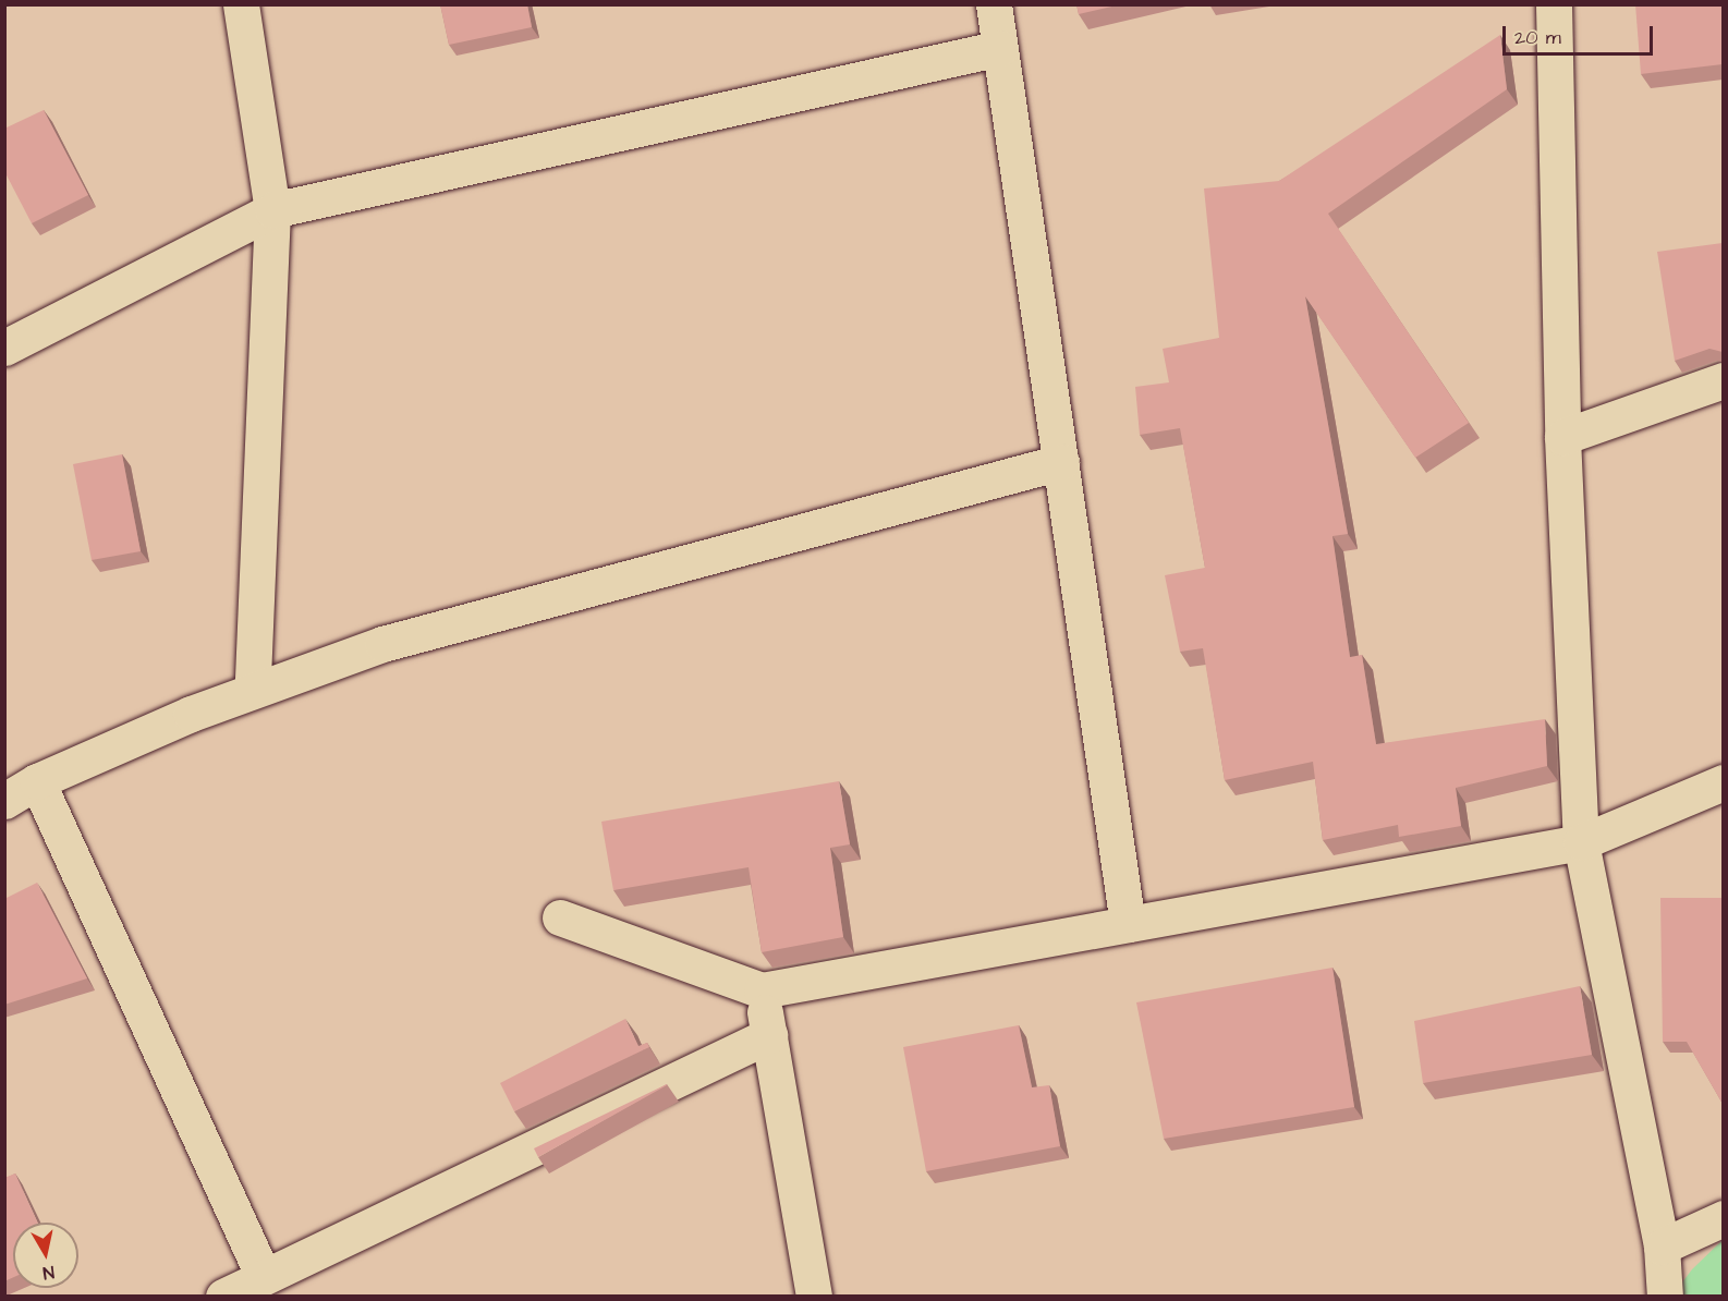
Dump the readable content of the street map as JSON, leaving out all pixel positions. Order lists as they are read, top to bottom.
{
  "scale_bar": "20 m",
  "north": "bottom"
}
